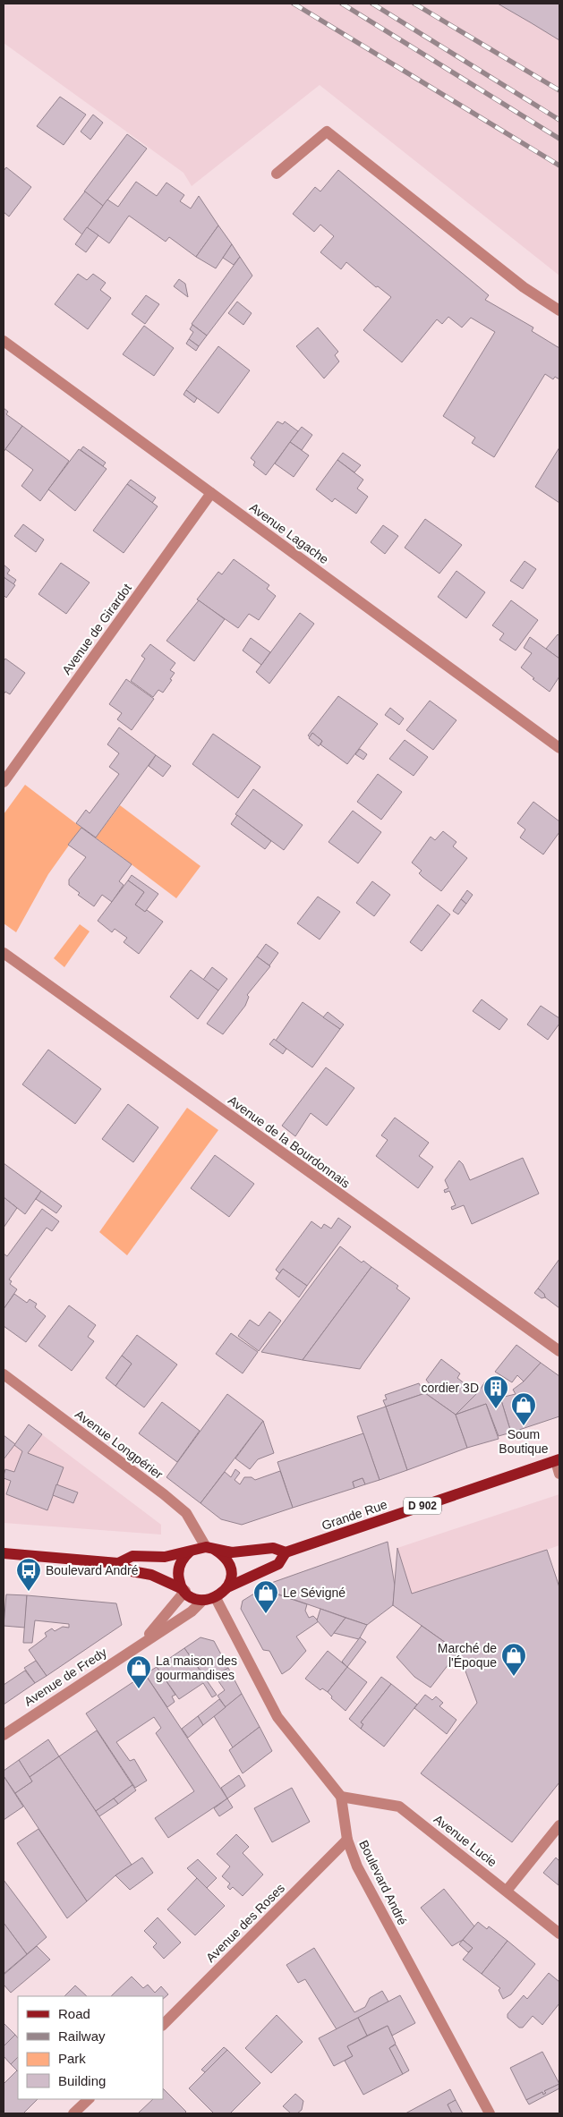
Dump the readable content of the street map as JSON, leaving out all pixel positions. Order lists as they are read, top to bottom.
{
  "streets": {
    "main road": ["D 902", "Grande Rue"],
    "street": [
      "Avenue Lagache",
      "Avenue de Girardot",
      "Avenue de la Bourdonnais",
      "Avenue Longpérier",
      "Avenue de Fredy",
      "Avenue Lucie",
      "Boulevard André",
      "Avenue des Roses"
    ]
  },
  "crossings": [
    ["Avenue Lagache", "Avenue de Girardot"],
    ["Avenue Longpérier", "Grande Rue"],
    ["Avenue Longpérier", "Avenue de Fredy"],
    ["Grande Rue", "Avenue de Fredy"],
    ["Avenue Lucie", "Boulevard André"],
    ["Boulevard André", "Avenue des Roses"]
  ],
  "places": {
    "building": ["cordier 3D"],
    "shop": [
      "Soum Boutique",
      "Le Sévigné",
      "Marché de l'Époque",
      "La maison des gourmandises"
    ],
    "bus stop": ["Boulevard André"]
  },
  "legend": [
    "Road",
    "Railway",
    "Park",
    "Building"
  ]
}
